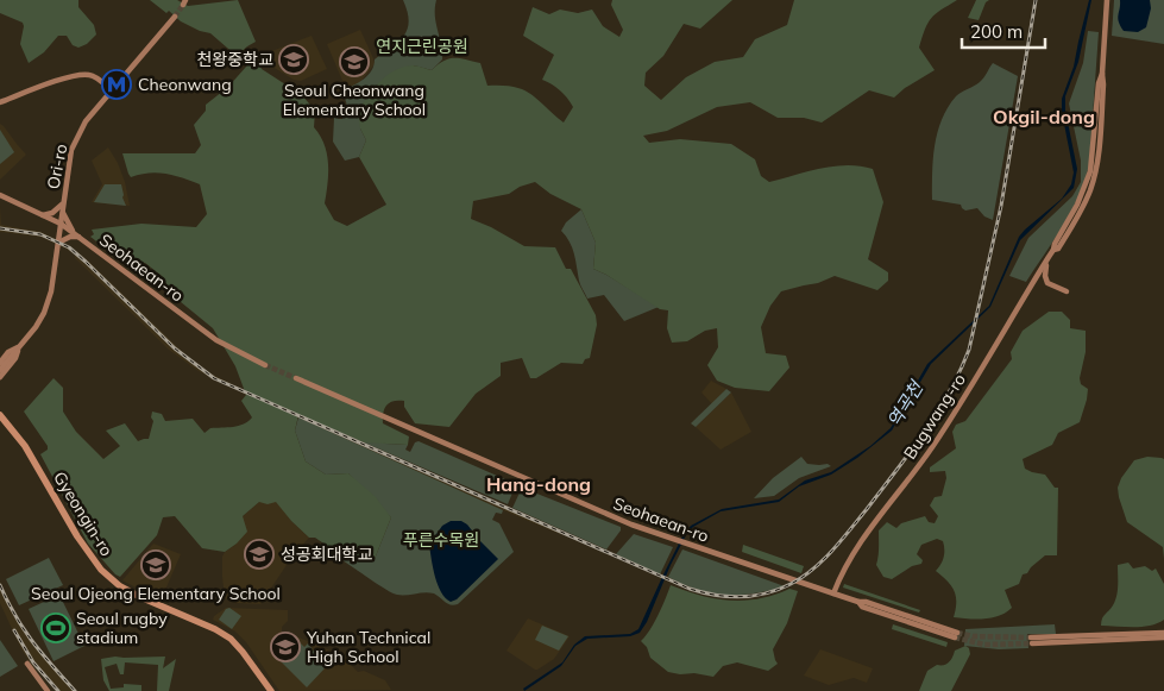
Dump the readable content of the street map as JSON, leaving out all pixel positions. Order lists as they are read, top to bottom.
{
  "streets": {
    "main road": [
      "Ori-ro",
      "Seohaean-ro",
      "Bugwang-ro",
      "Gyeongin-ro"
    ]
  },
  "crossings": [
    ["Ori-ro", "Seohaean-ro"],
    ["Seohaean-ro", "Bugwang-ro"]
  ],
  "districts": ["Okgil-dong", "Hang-dong"],
  "water": ["역곡천"],
  "parks": ["연지근린공원", "푸른수목원"],
  "places": {
    "school or university": [
      "천왕중학교",
      "Seoul Cheonwang Elementary School",
      "성공회대학교",
      "Seoul Ojeong Elementary School",
      "Yuhan Technical High School"
    ],
    "metro station": ["Cheonwang"],
    "sports": ["Seoul rugby stadium"]
  },
  "scale_bar": "200 m"
}
